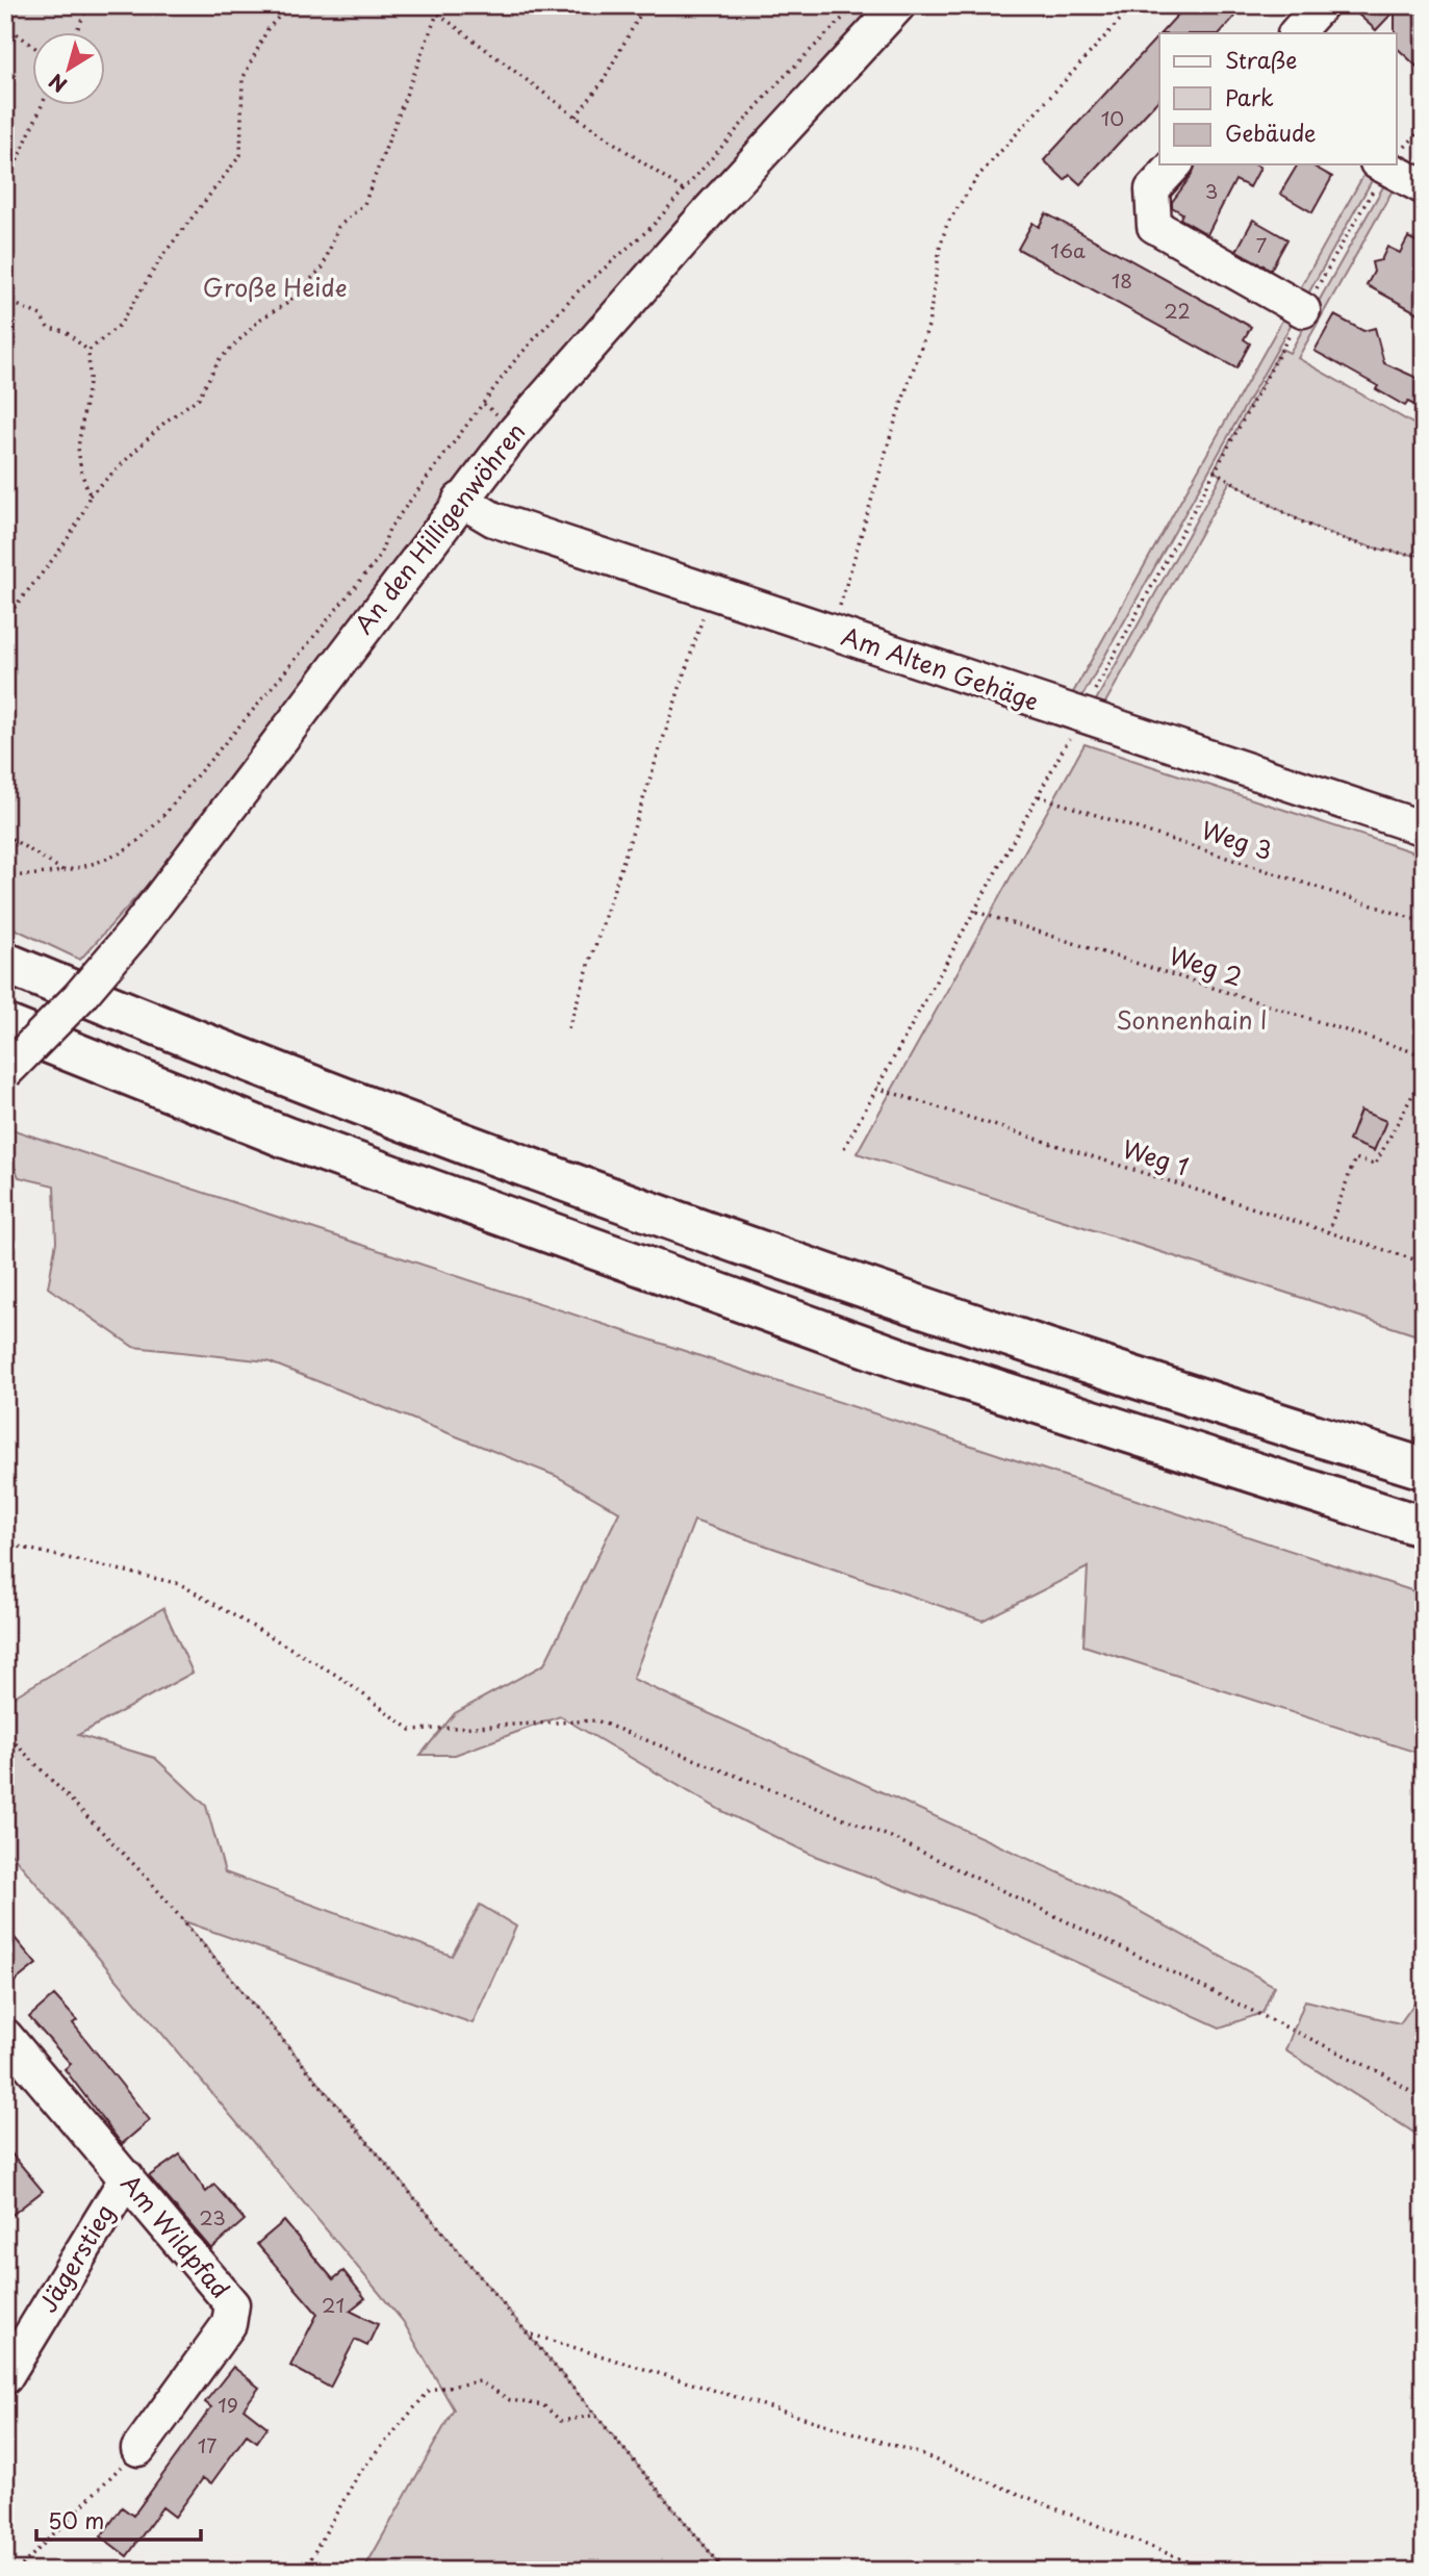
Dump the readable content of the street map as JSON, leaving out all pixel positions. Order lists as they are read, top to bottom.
{
  "streets": {
    "street": [
      "An den Hilligenwöhren",
      "Am Alten Gehäge",
      "Am Wildpfad",
      "Jägerstieg"
    ],
    "path": ["Weg 3", "Weg 2", "Weg 1"]
  },
  "crossings": [
    ["An den Hilligenwöhren", "Am Alten Gehäge"],
    ["Am Wildpfad", "Jägerstieg"]
  ],
  "parks": ["Große Heide", "Sonnenhain I"],
  "house_numbers": [
    "10",
    "3",
    "7",
    "16a",
    "18",
    "22",
    "23",
    "21",
    "19",
    "17"
  ],
  "legend": ["Straße", "Park", "Gebäude"],
  "scale_bar": "50 m",
  "north": "bottom left"
}
